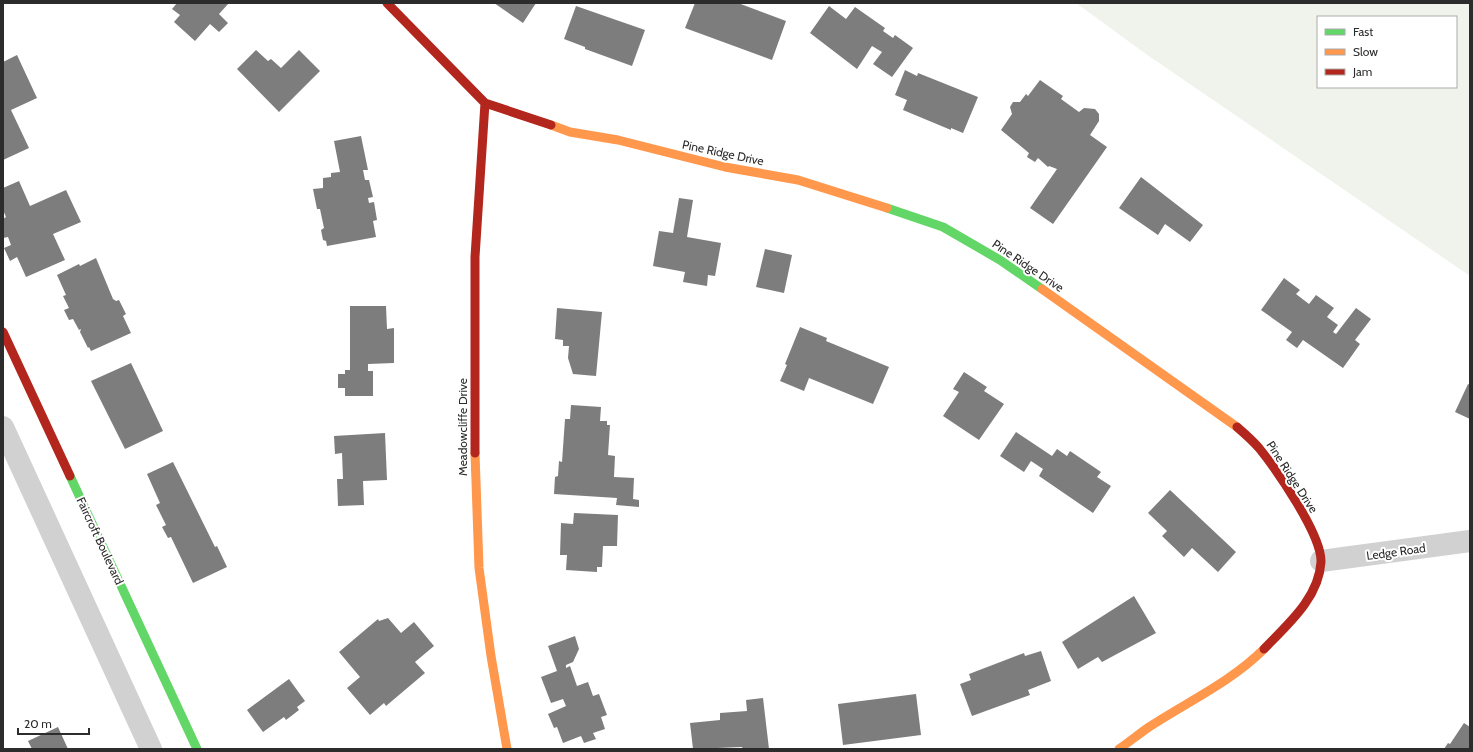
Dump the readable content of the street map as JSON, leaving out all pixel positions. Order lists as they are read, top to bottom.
{
  "streets": {
    "street": [
      "Pine Ridge Drive",
      "Meadowcliffe Drive",
      "Faircroft Boulevard",
      "Ledge Road"
    ]
  },
  "crossings": [
    ["Pine Ridge Drive", "Meadowcliffe Drive"],
    ["Pine Ridge Drive", "Ledge Road"]
  ],
  "legend": ["Fast", "Slow", "Jam"],
  "scale_bar": "20 m"
}
